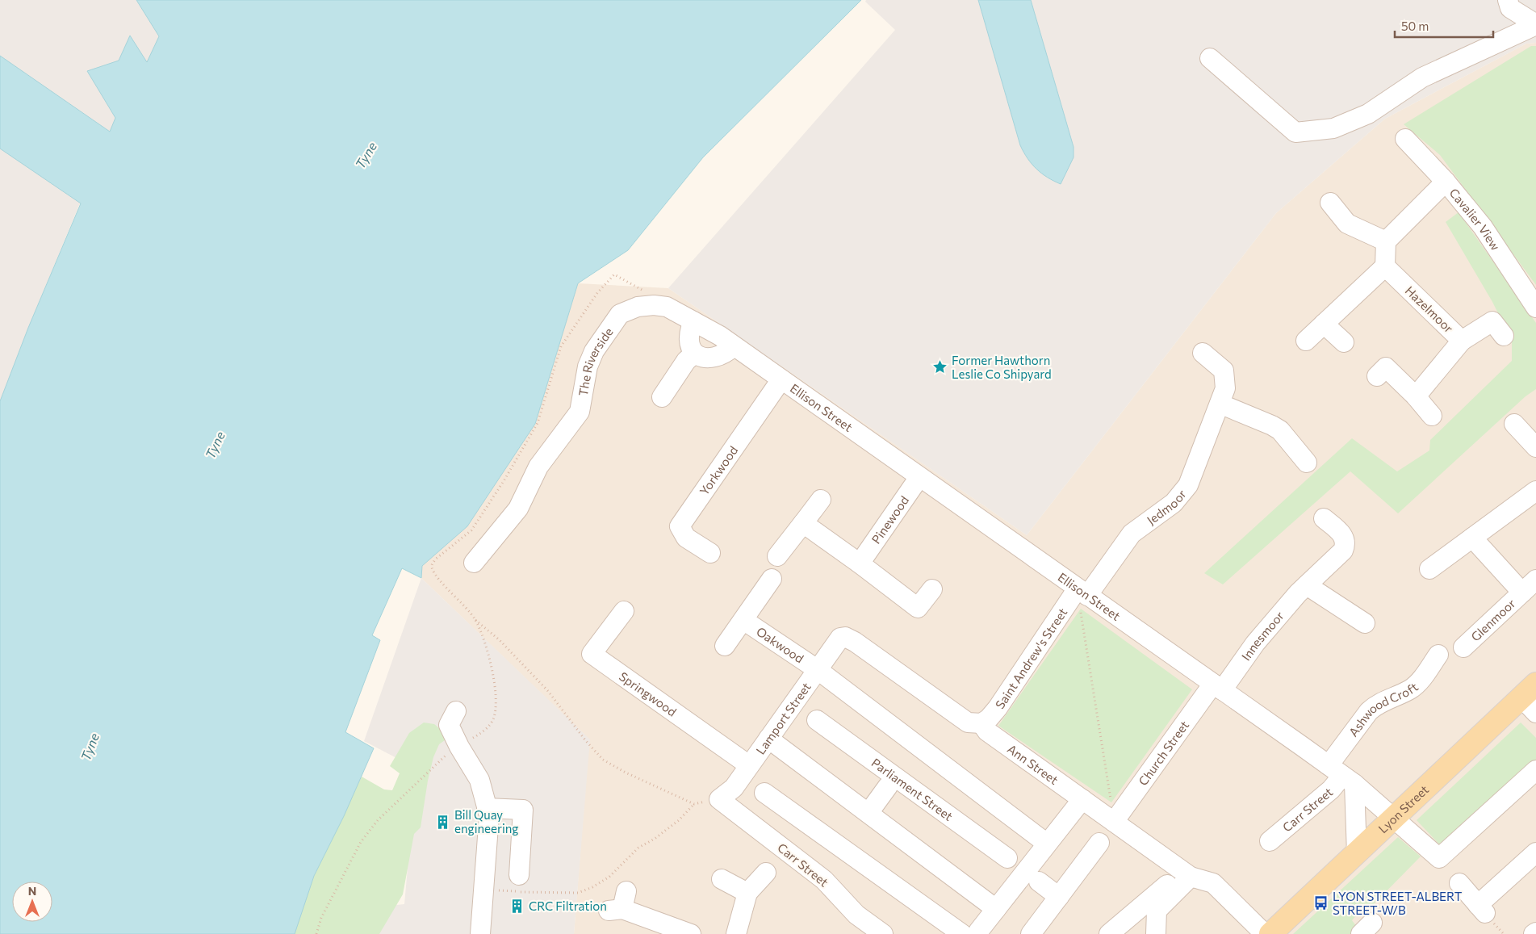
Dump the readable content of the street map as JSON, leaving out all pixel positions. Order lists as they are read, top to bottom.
{
  "streets": {
    "main road": ["Lyon Street"],
    "street": [
      "Cavalier View",
      "Hazelmoor",
      "The Riverside",
      "Ellison Street",
      "Yorkwood",
      "Jedmoor",
      "Pinewood",
      "Glenmoor",
      "Innesmoor",
      "Oakwood",
      "Saint Andrew's Street",
      "Springwood",
      "Ashwood Croft",
      "Lamport Street",
      "Church Street",
      "Ann Street",
      "Parliament Street",
      "Carr Street"
    ]
  },
  "crossings": [
    ["The Riverside", "Ellison Street"],
    ["The Riverside", "Yorkwood"],
    ["Ellison Street", "Yorkwood"],
    ["Ellison Street", "Jedmoor"],
    ["Ellison Street", "Pinewood"],
    ["Ellison Street", "Innesmoor"],
    ["Ellison Street", "Saint Andrew's Street"],
    ["Ellison Street", "Ashwood Croft"],
    ["Ellison Street", "Church Street"],
    ["Ellison Street", "Carr Street"],
    ["Ellison Street", "Lyon Street"],
    ["Jedmoor", "Saint Andrew's Street"],
    ["Innesmoor", "Church Street"],
    ["Oakwood", "Lamport Street"],
    ["Saint Andrew's Street", "Ann Street"],
    ["Springwood", "Lamport Street"],
    ["Ashwood Croft", "Carr Street"],
    ["Lamport Street", "Ann Street"],
    ["Lamport Street", "Carr Street"],
    ["Church Street", "Ann Street"]
  ],
  "water": ["Tyne"],
  "places": {
    "place": ["Former Hawthorn Leslie Co Shipyard"],
    "building": ["Bill Quay engineering", "CRC Filtration"],
    "bus stop": ["LYON STREET-ALBERT STREET-W/B"]
  },
  "scale_bar": "50 m",
  "north": "top"
}
